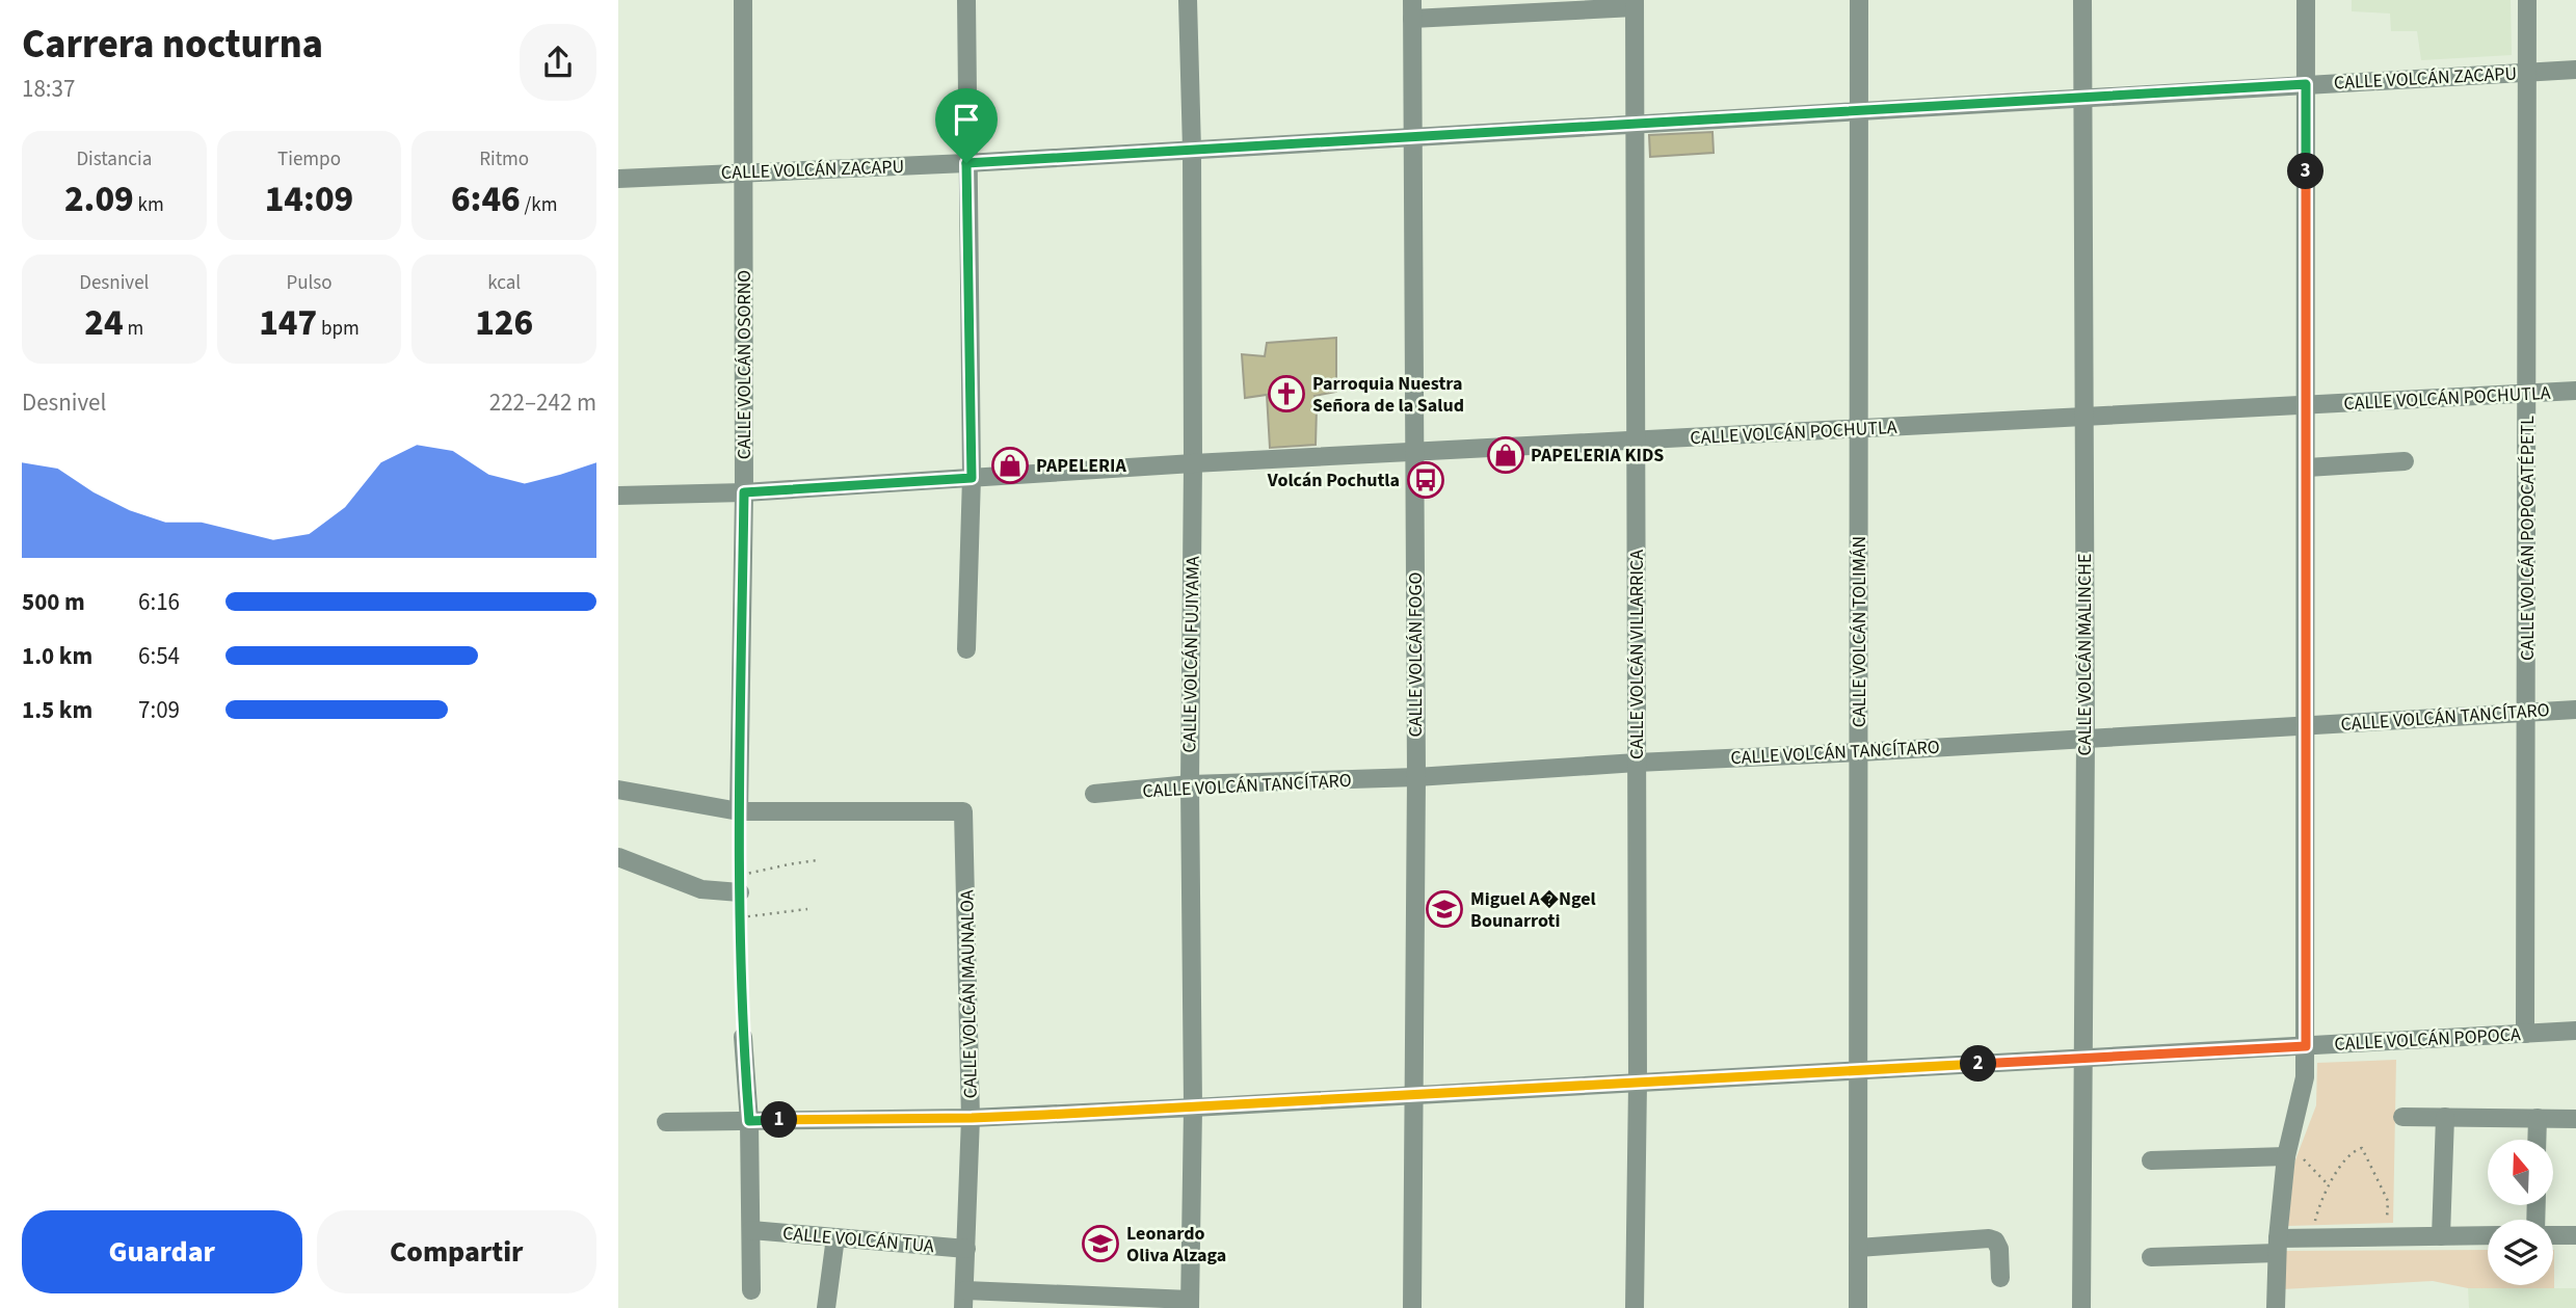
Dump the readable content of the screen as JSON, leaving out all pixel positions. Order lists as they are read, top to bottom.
{
  "streets": {
    "street": [
      "CALLE VOLCÁN ZACAPU",
      "CALLE VOLCÁN OSORNO",
      "CALLE VOLCÁN POCHUTLA",
      "CALLE VOLCÁN POPOCATÉPETL",
      "CALLE VOLCÁN TOLIMÁN",
      "CALLE VOLCÁN FUJIYAMA",
      "CALLE VOLCÁN FOGO",
      "CALLE VOLCÁN VILLARRICA",
      "CALLE VOLCÁN MALINCHE",
      "CALLE VOLCÁN TANCÍTARO",
      "CALLE VOLCÁN MAUNALOA",
      "CALLE VOLCÁN POPOCA",
      "CALLE VOLCÁN TUA"
    ]
  },
  "crossings": [
    ["CALLE VOLCÁN ZACAPU", "CALLE VOLCÁN OSORNO"],
    ["CALLE VOLCÁN ZACAPU", "CALLE VOLCÁN POPOCATÉPETL"],
    ["CALLE VOLCÁN ZACAPU", "CALLE VOLCÁN TOLIMÁN"],
    ["CALLE VOLCÁN ZACAPU", "CALLE VOLCÁN FUJIYAMA"],
    ["CALLE VOLCÁN ZACAPU", "CALLE VOLCÁN FOGO"],
    ["CALLE VOLCÁN ZACAPU", "CALLE VOLCÁN VILLARRICA"],
    ["CALLE VOLCÁN ZACAPU", "CALLE VOLCÁN MALINCHE"],
    ["CALLE VOLCÁN OSORNO", "CALLE VOLCÁN POCHUTLA"],
    ["CALLE VOLCÁN OSORNO", "CALLE VOLCÁN MAUNALOA"],
    ["CALLE VOLCÁN POCHUTLA", "CALLE VOLCÁN POPOCATÉPETL"],
    ["CALLE VOLCÁN POCHUTLA", "CALLE VOLCÁN TOLIMÁN"],
    ["CALLE VOLCÁN POCHUTLA", "CALLE VOLCÁN FUJIYAMA"],
    ["CALLE VOLCÁN POCHUTLA", "CALLE VOLCÁN FOGO"],
    ["CALLE VOLCÁN POCHUTLA", "CALLE VOLCÁN VILLARRICA"],
    ["CALLE VOLCÁN POCHUTLA", "CALLE VOLCÁN MALINCHE"],
    ["CALLE VOLCÁN POPOCATÉPETL", "CALLE VOLCÁN TANCÍTARO"],
    ["CALLE VOLCÁN POPOCATÉPETL", "CALLE VOLCÁN POPOCA"],
    ["CALLE VOLCÁN TOLIMÁN", "CALLE VOLCÁN TANCÍTARO"],
    ["CALLE VOLCÁN TOLIMÁN", "CALLE VOLCÁN POPOCA"],
    ["CALLE VOLCÁN FUJIYAMA", "CALLE VOLCÁN TANCÍTARO"],
    ["CALLE VOLCÁN FUJIYAMA", "CALLE VOLCÁN POPOCA"],
    ["CALLE VOLCÁN FOGO", "CALLE VOLCÁN TANCÍTARO"],
    ["CALLE VOLCÁN FOGO", "CALLE VOLCÁN POPOCA"],
    ["CALLE VOLCÁN VILLARRICA", "CALLE VOLCÁN TANCÍTARO"],
    ["CALLE VOLCÁN VILLARRICA", "CALLE VOLCÁN POPOCA"],
    ["CALLE VOLCÁN MALINCHE", "CALLE VOLCÁN TANCÍTARO"],
    ["CALLE VOLCÁN MALINCHE", "CALLE VOLCÁN POPOCA"],
    ["CALLE VOLCÁN MAUNALOA", "CALLE VOLCÁN POPOCA"],
    ["CALLE VOLCÁN MAUNALOA", "CALLE VOLCÁN TUA"]
  ],
  "places": {
    "church": ["Parroquia Nuestra Señora de la Salud"],
    "shop": ["PAPELERIA KIDS", "PAPELERIA"],
    "bus stop": ["Volcán Pochutla"],
    "school or university": ["Miguel A�Ngel Bounarroti", "Leonardo Oliva Alzaga"]
  },
  "north": "top",
  "page": {
    "heading": ["Carrera nocturna", "18:37"],
    "stats": [
      ["Distancia", "2.09 km"],
      ["Tiempo", "14:09"],
      ["Ritmo", "6:46 /km"],
      ["Desnivel", "24 m"],
      ["Pulso", "147 bpm"],
      ["kcal", "126"]
    ],
    "pins": ["3", "2", "1"],
    "chart": ["Desnivel", "222–242 m"],
    "list": [
      {
        "name": "500 m",
        "note": "6:16"
      },
      {
        "name": "1.0 km",
        "note": "6:54"
      },
      {
        "name": "1.5 km",
        "note": "7:09"
      }
    ],
    "buttons": ["Guardar", "Compartir"]
  }
}
